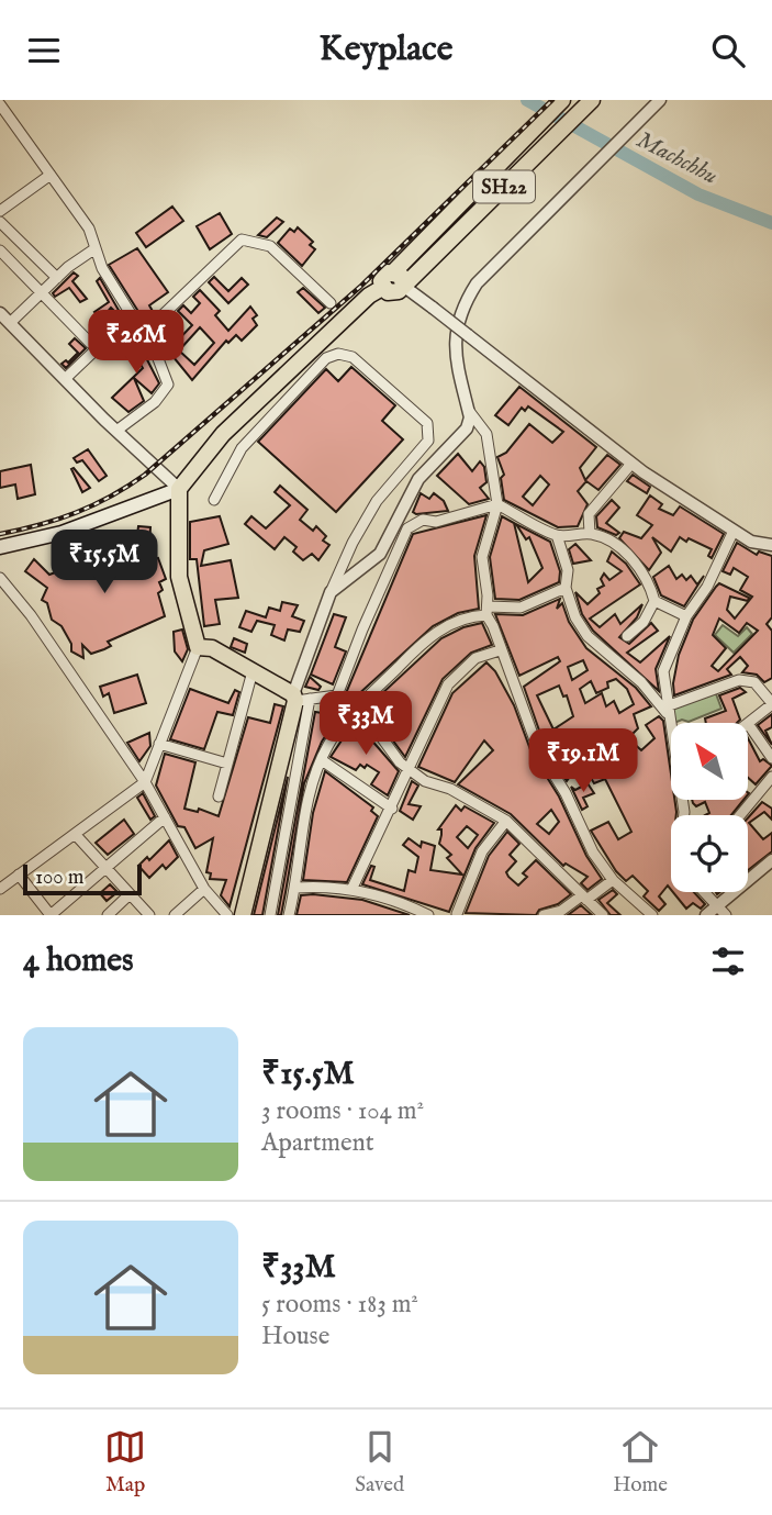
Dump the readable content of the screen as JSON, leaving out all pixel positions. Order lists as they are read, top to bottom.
{
  "streets": {
    "main road": ["SH22"]
  },
  "water": ["Machchhu"],
  "scale_bar": "100 m",
  "north": "top left",
  "page": {
    "header": "Keyplace",
    "price": [
      "₹26M",
      "₹15.5M",
      "₹33M",
      "₹19.1M"
    ],
    "scale": "100 m",
    "heading": "4 homes",
    "list": [
      {
        "name": "₹15.5M",
        "note": "3 rooms · 104 m² · Apartment"
      },
      {
        "name": "₹33M",
        "note": "5 rooms · 183 m² · House"
      }
    ],
    "tabs": ["Map", "Saved", "Home"]
  }
}
